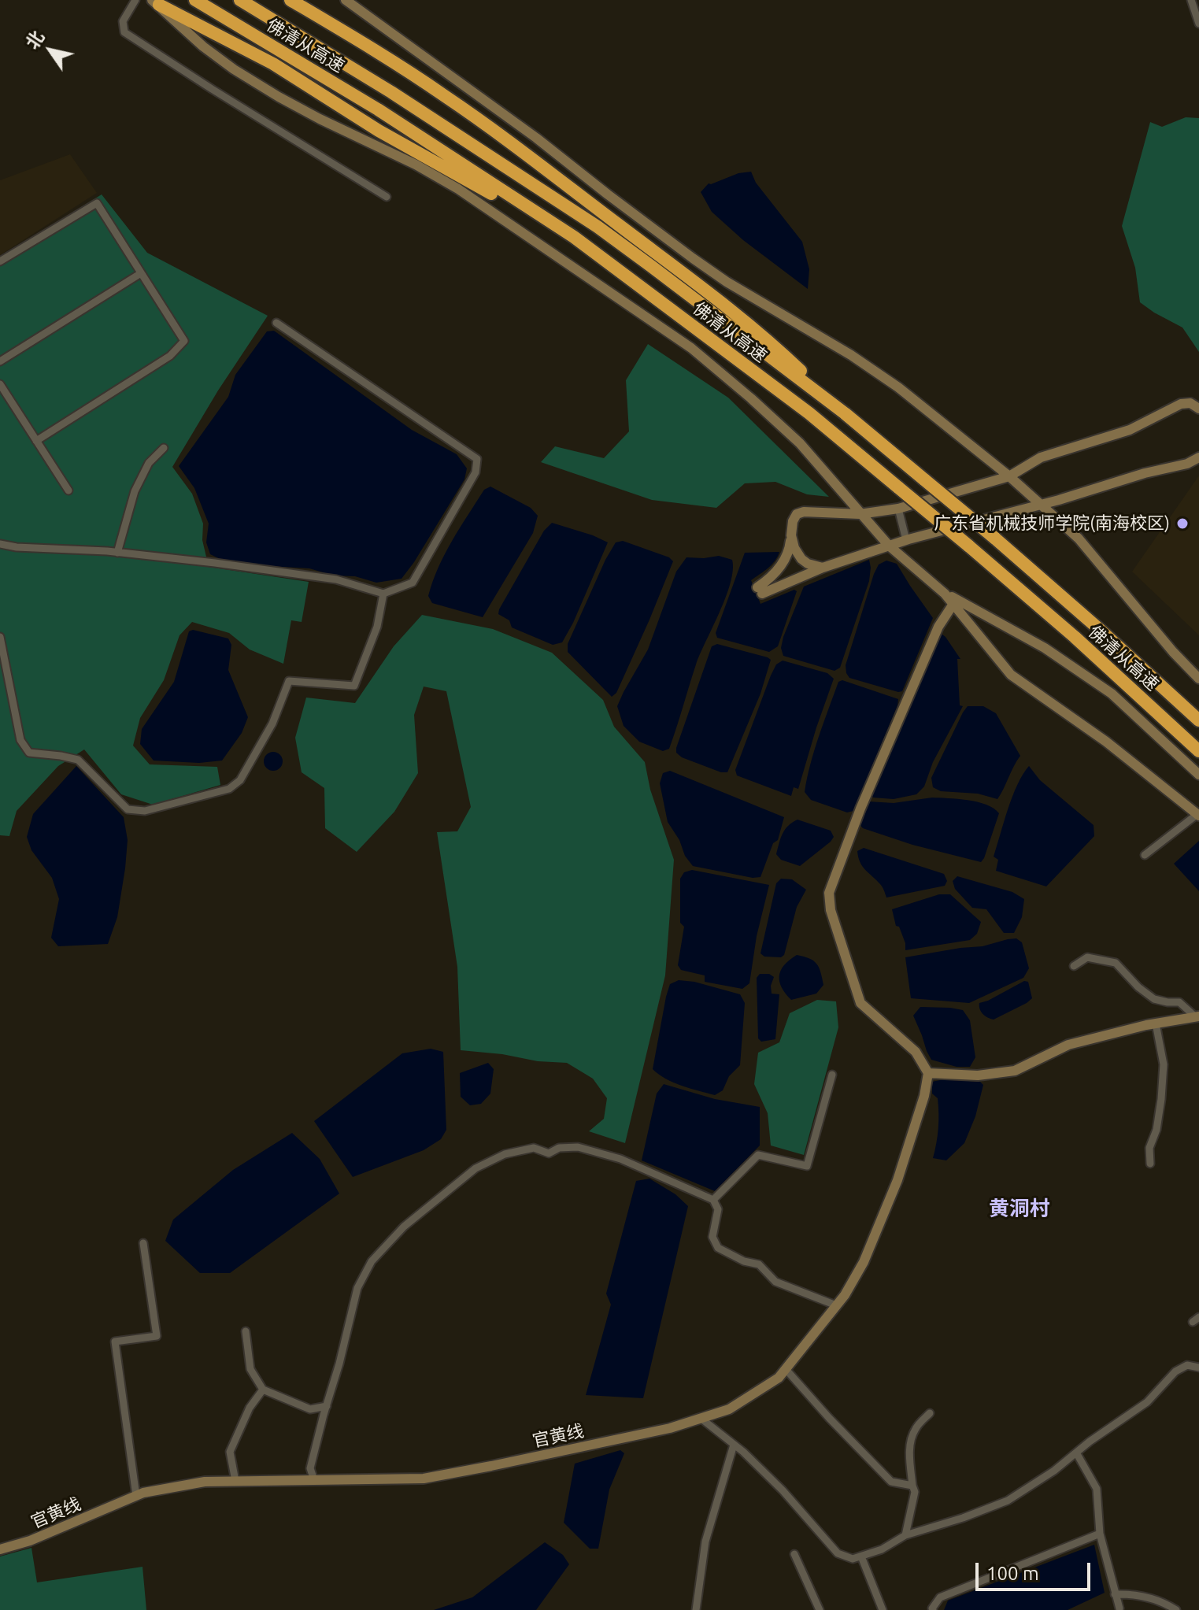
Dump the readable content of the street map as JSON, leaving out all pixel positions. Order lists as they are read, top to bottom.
{
  "streets": {
    "highway": ["佛清从高速"],
    "street": ["官黄线"]
  },
  "districts": ["黄洞村"],
  "places": ["广东省机械技师学院(南海校区)"],
  "scale_bar": "100 m",
  "north": "top left"
}
